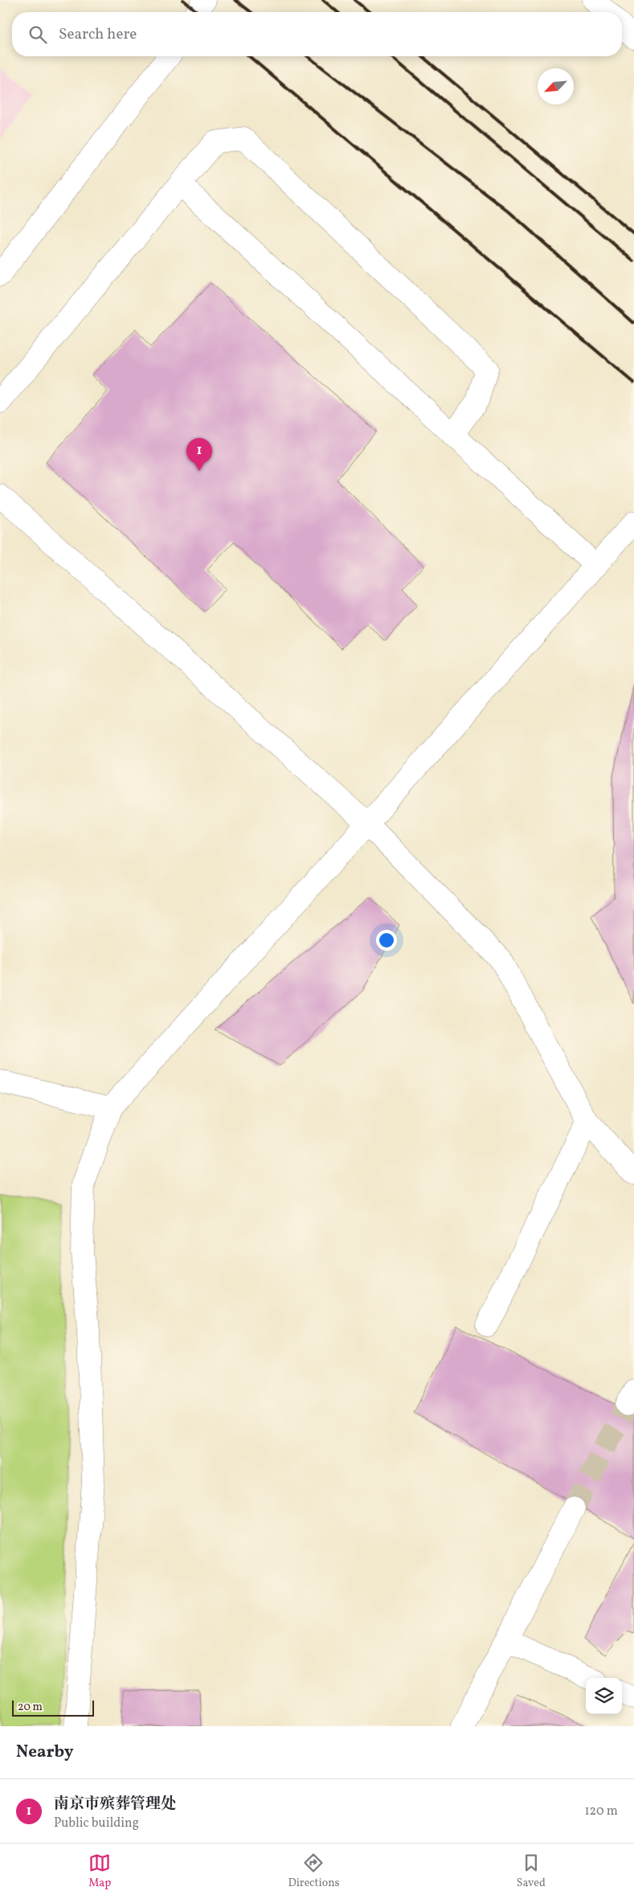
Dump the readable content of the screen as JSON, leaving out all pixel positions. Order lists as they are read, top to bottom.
{
  "scale_bar": "20 m",
  "north": "bottom left",
  "page": {
    "search": "Search here",
    "pins": "1",
    "scale": "20 m",
    "heading": "Nearby",
    "list": [
      {
        "mark": "1",
        "name": "南京市殡葬管理处",
        "note": "Public building",
        "value": "120 m"
      }
    ],
    "nav": ["Map", "Directions", "Saved"]
  }
}
